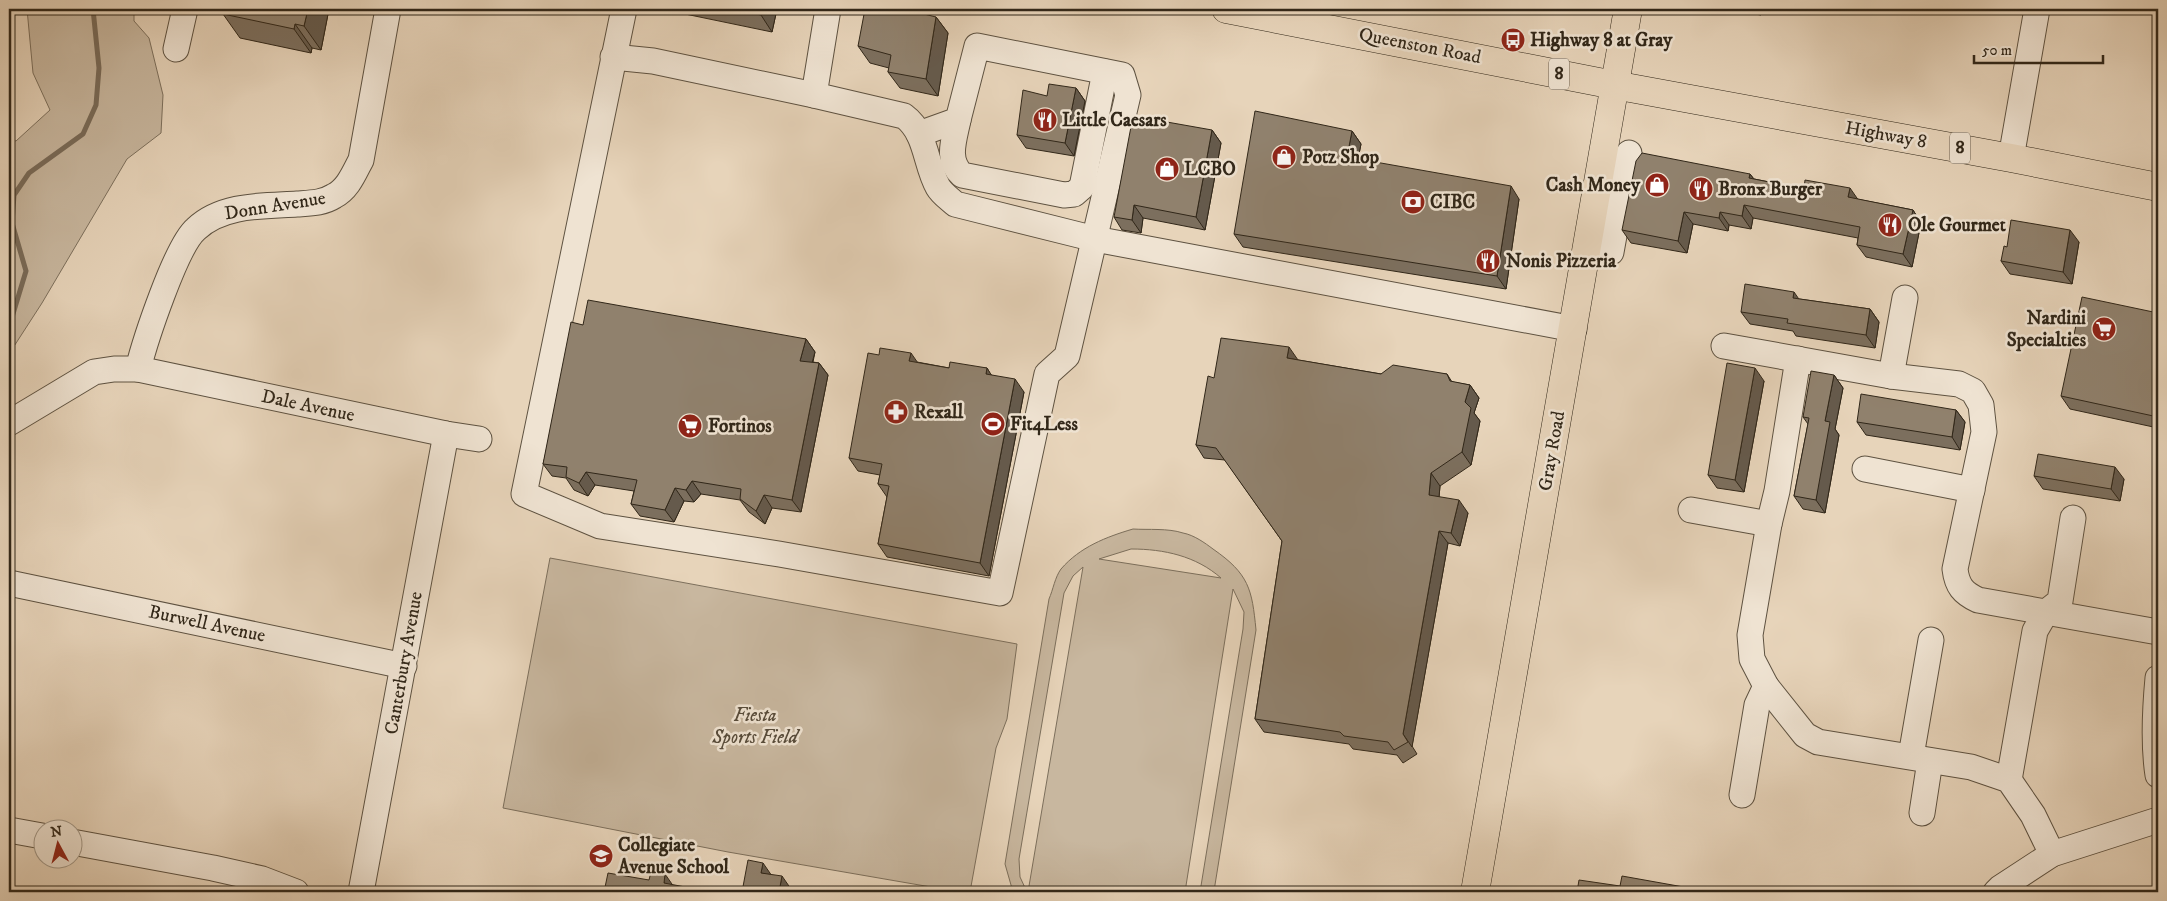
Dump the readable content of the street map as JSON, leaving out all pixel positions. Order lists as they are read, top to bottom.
{
  "streets": {
    "main road": [
      "Queenston Road",
      "8",
      "Highway 8",
      "Gray Road"
    ],
    "street": [
      "Donn Avenue",
      "Dale Avenue",
      "Burwell Avenue",
      "Canterbury Avenue"
    ]
  },
  "crossings": [
    ["Queenston Road", "Highway 8"],
    ["Queenston Road", "Gray Road"],
    ["Highway 8", "Gray Road"],
    ["Donn Avenue", "Dale Avenue"],
    ["Dale Avenue", "Canterbury Avenue"],
    ["Burwell Avenue", "Canterbury Avenue"]
  ],
  "parks": ["Fiesta Sports Field"],
  "places": {
    "bus stop": ["Highway 8 at Gray"],
    "restaurant": [
      "Little Caesars",
      "Bronx Burger",
      "Ole Gourmet",
      "Nonis Pizzeria"
    ],
    "shop": ["Potz Shop", "LCBO", "Cash Money"],
    "bank": ["CIBC"],
    "supermarket": ["Nardini Specialties", "Fortinos"],
    "pharmacy": ["Rexall"],
    "sports": ["Fit4Less"],
    "school or university": ["Collegiate Avenue School"]
  },
  "scale_bar": "50 m",
  "north": "top"
}
